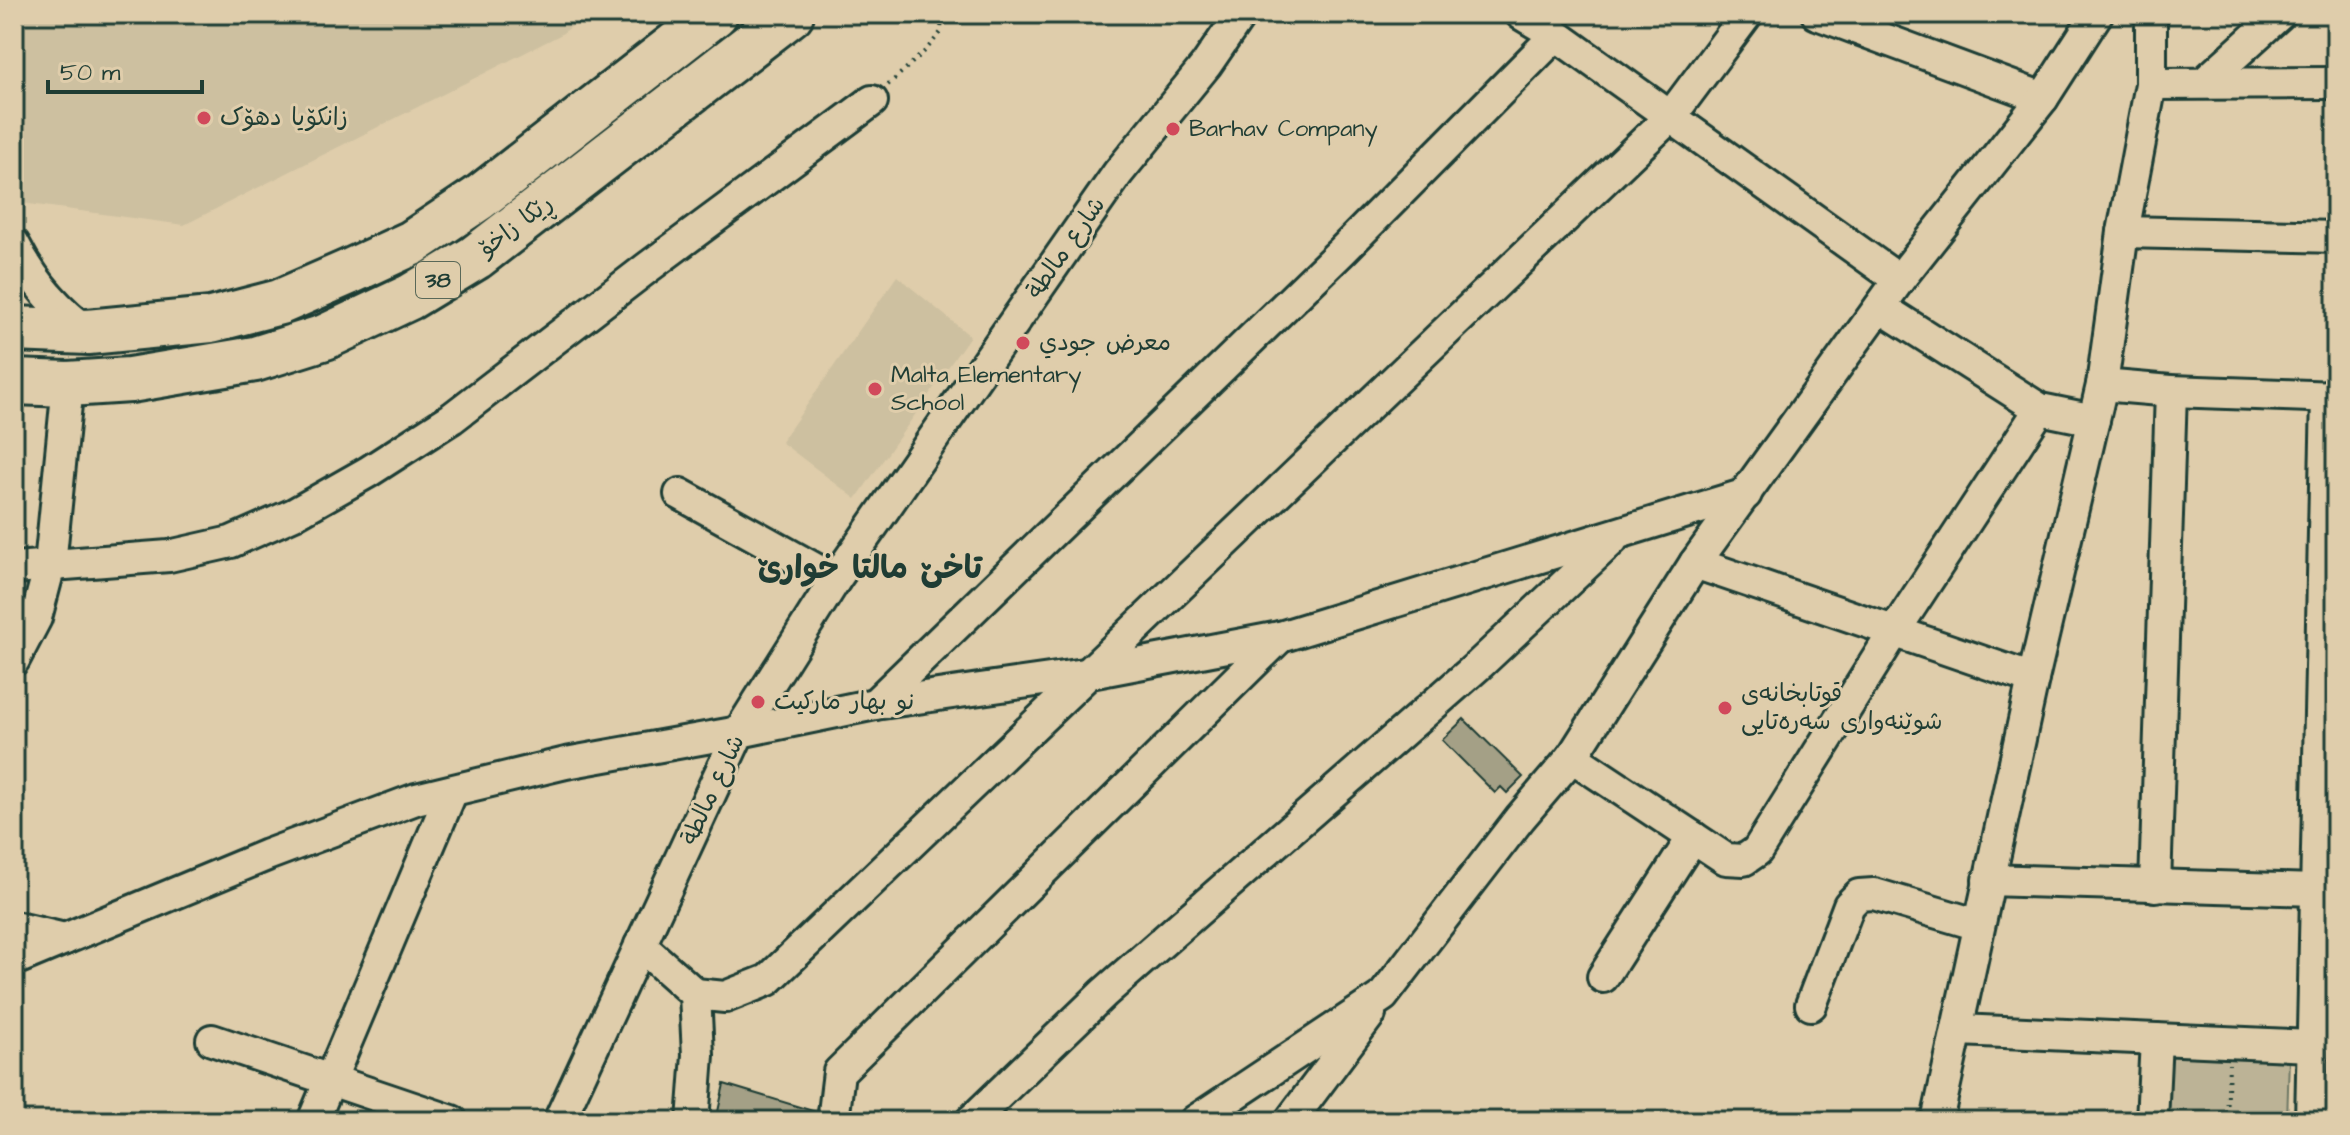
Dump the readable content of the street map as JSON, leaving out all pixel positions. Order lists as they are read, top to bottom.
{
  "streets": {
    "highway": ["ڕێکا زاخۆ", "38"],
    "street": ["شارع مالطة"]
  },
  "districts": ["تاخێ مالتا خوارێ"],
  "places": [
    "زانکۆیا دهۆک",
    "Barhav Company",
    "معرض جودي",
    "Malta Elementary School",
    "نو بهار ماركيت",
    "قوتابخانەی شوێنەواری سەرەتایی"
  ],
  "scale_bar": "50 m"
}
